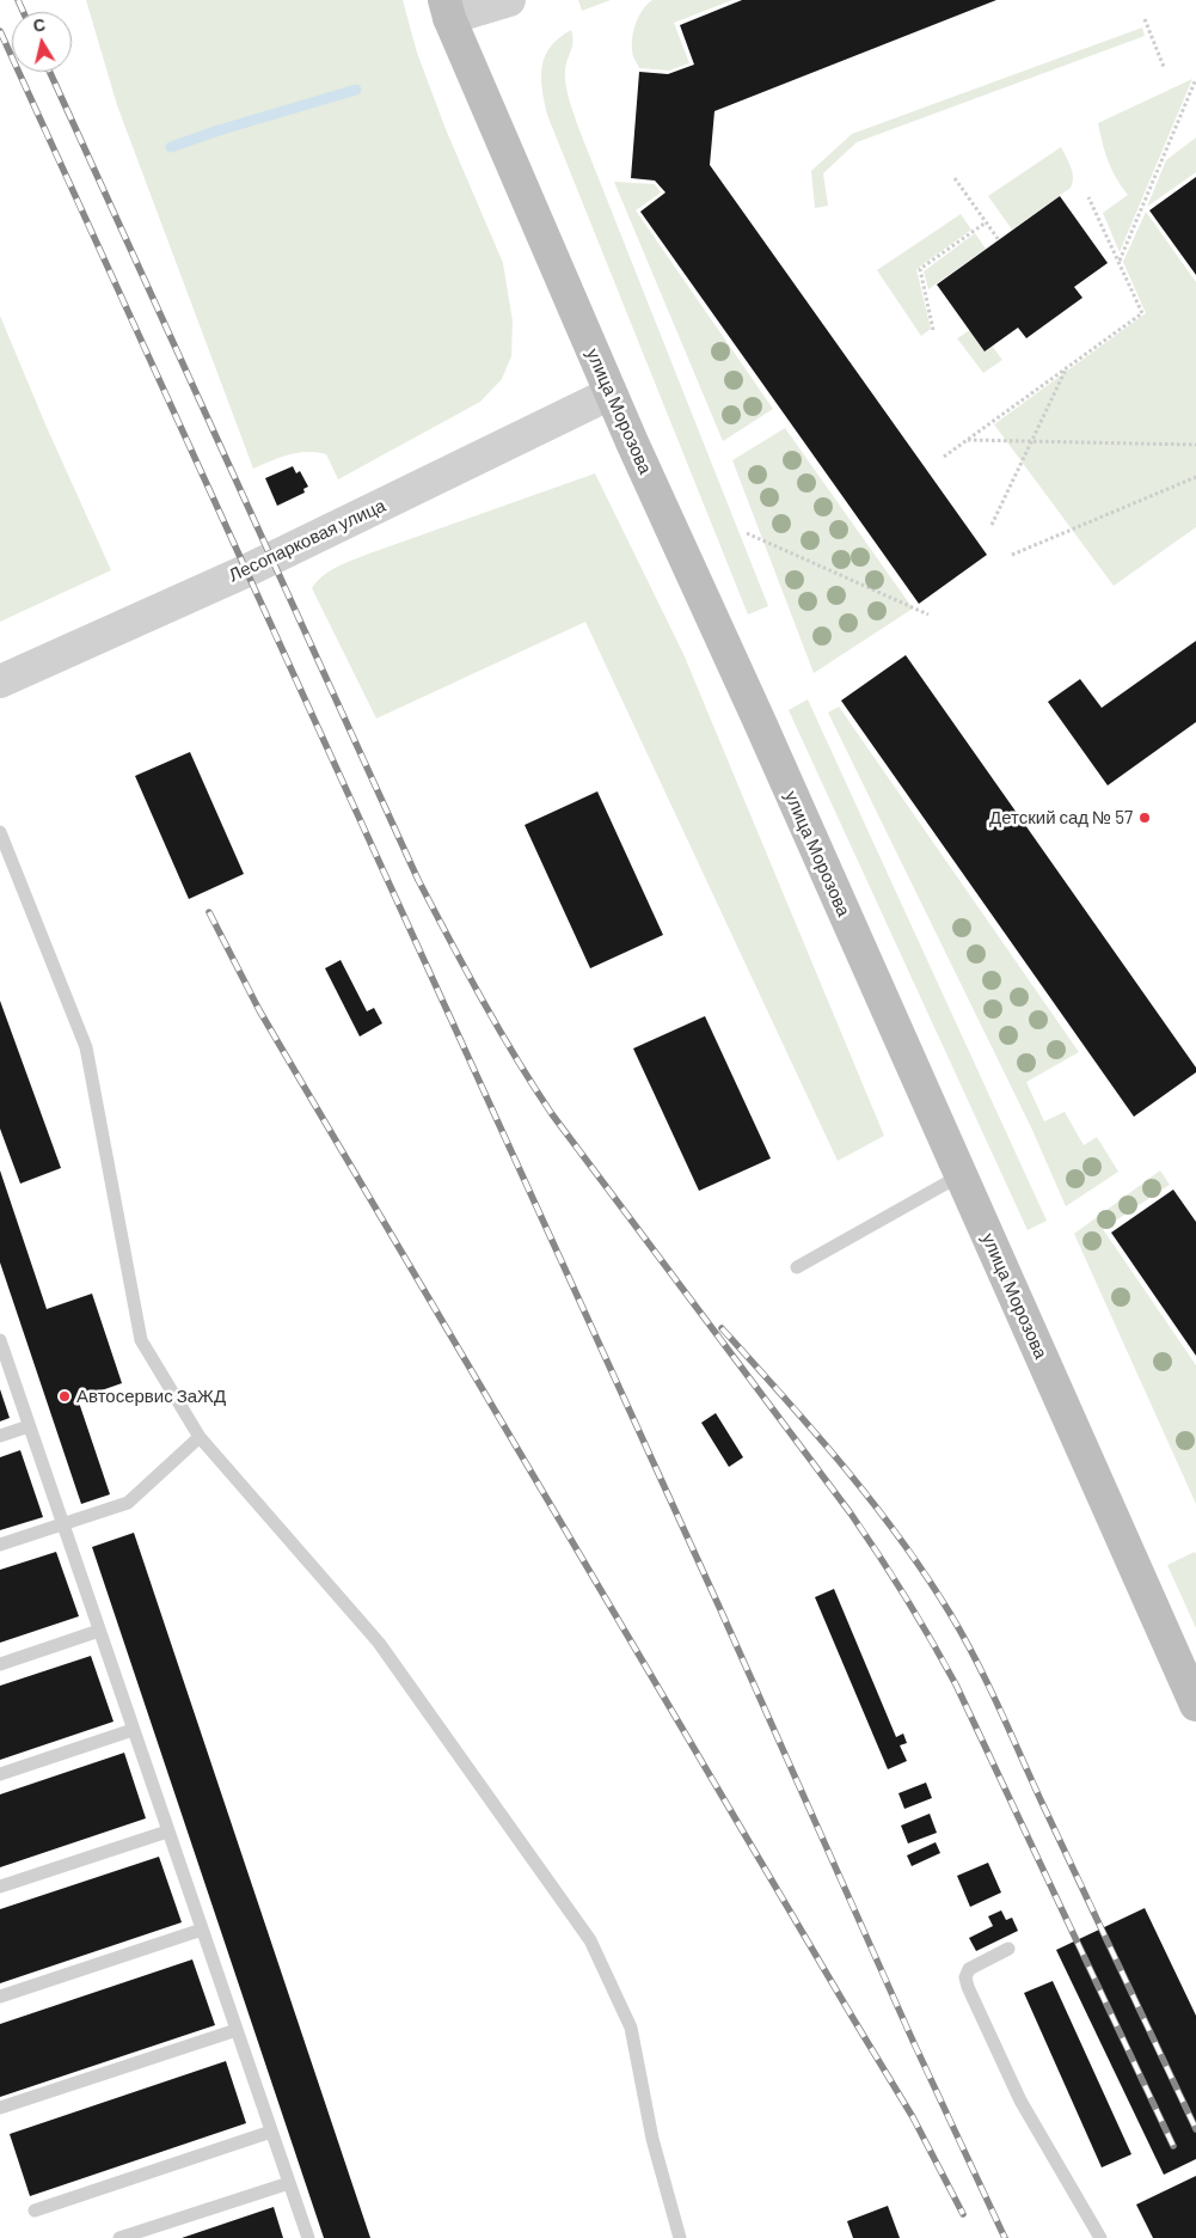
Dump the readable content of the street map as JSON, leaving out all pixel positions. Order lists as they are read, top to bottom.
{
  "streets": {
    "main road": ["улица Морозова"],
    "street": ["Лесопарковая улица"]
  },
  "crossings": [
    ["улица Морозова", "Лесопарковая улица"]
  ],
  "places": ["Детский сад № 57", "Автосервис ЗаЖД"],
  "north": "top"
}
